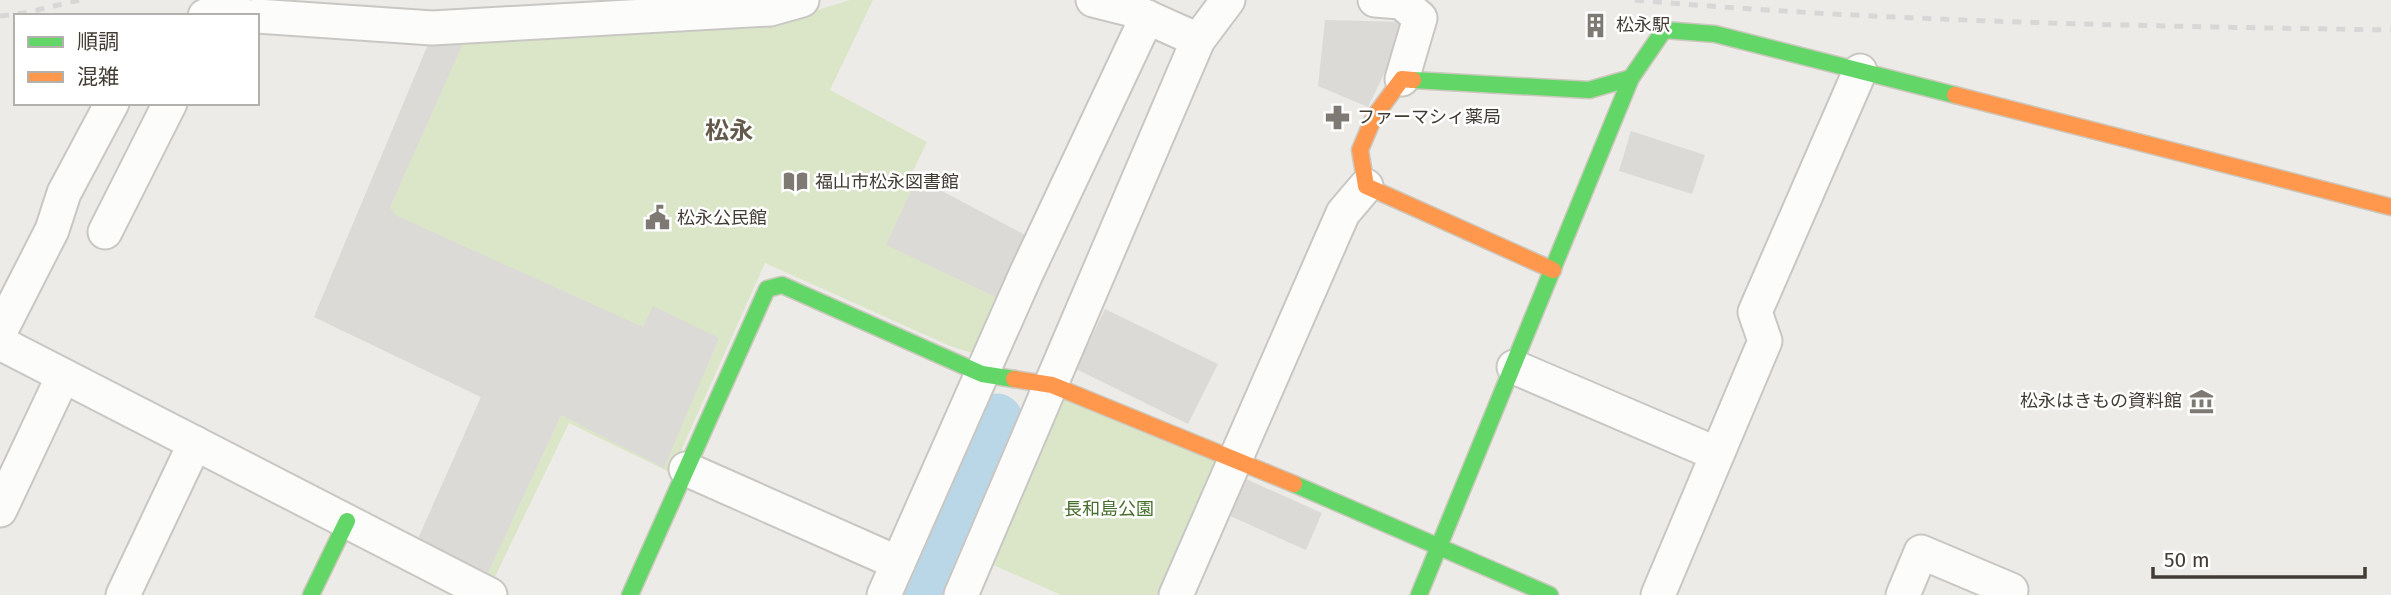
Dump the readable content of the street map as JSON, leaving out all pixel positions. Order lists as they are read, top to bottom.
{
  "districts": ["松永"],
  "parks": ["長和島公園"],
  "places": {
    "building": ["松永駅"],
    "pharmacy": ["ファーマシィ薬局"],
    "library": ["福山市松永図書館"],
    "public building": ["松永公民館"],
    "museum": ["松永はきもの資料館"]
  },
  "legend": ["順調", "混雑"],
  "scale_bar": "50 m"
}
